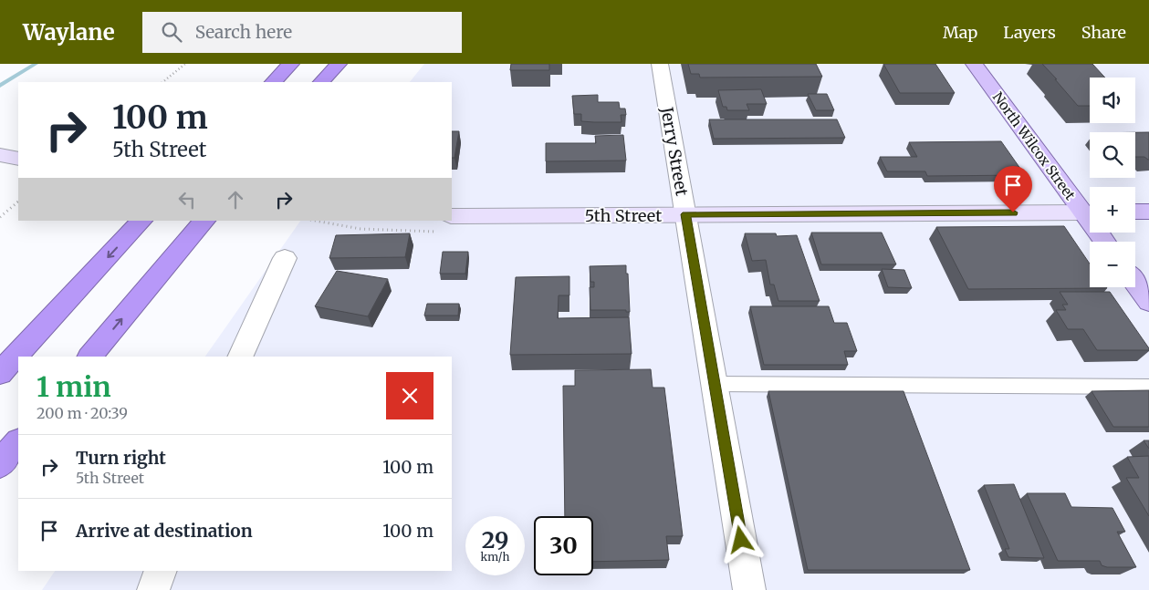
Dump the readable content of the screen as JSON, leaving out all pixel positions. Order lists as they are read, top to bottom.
{
  "streets": {
    "main road": ["North Wilcox Street"],
    "street": ["Jerry Street", "5th Street"]
  },
  "crossings": [
    ["Jerry Street", "5th Street"]
  ],
  "page": {
    "header": "Waylane",
    "search": "Search here",
    "nav": ["Map", "Layers", "Share"],
    "map_buttons": ["+", "−"],
    "turn": ["100 m", "5th Street"],
    "heading": ["1 min", "200 m · 20:39"],
    "list": [
      {
        "name": "Turn right",
        "note": "5th Street",
        "value": "100 m"
      },
      {
        "name": "Arrive at destination",
        "value": "100 m"
      }
    ],
    "speed": "29 km/h",
    "limit": "30"
  }
}
